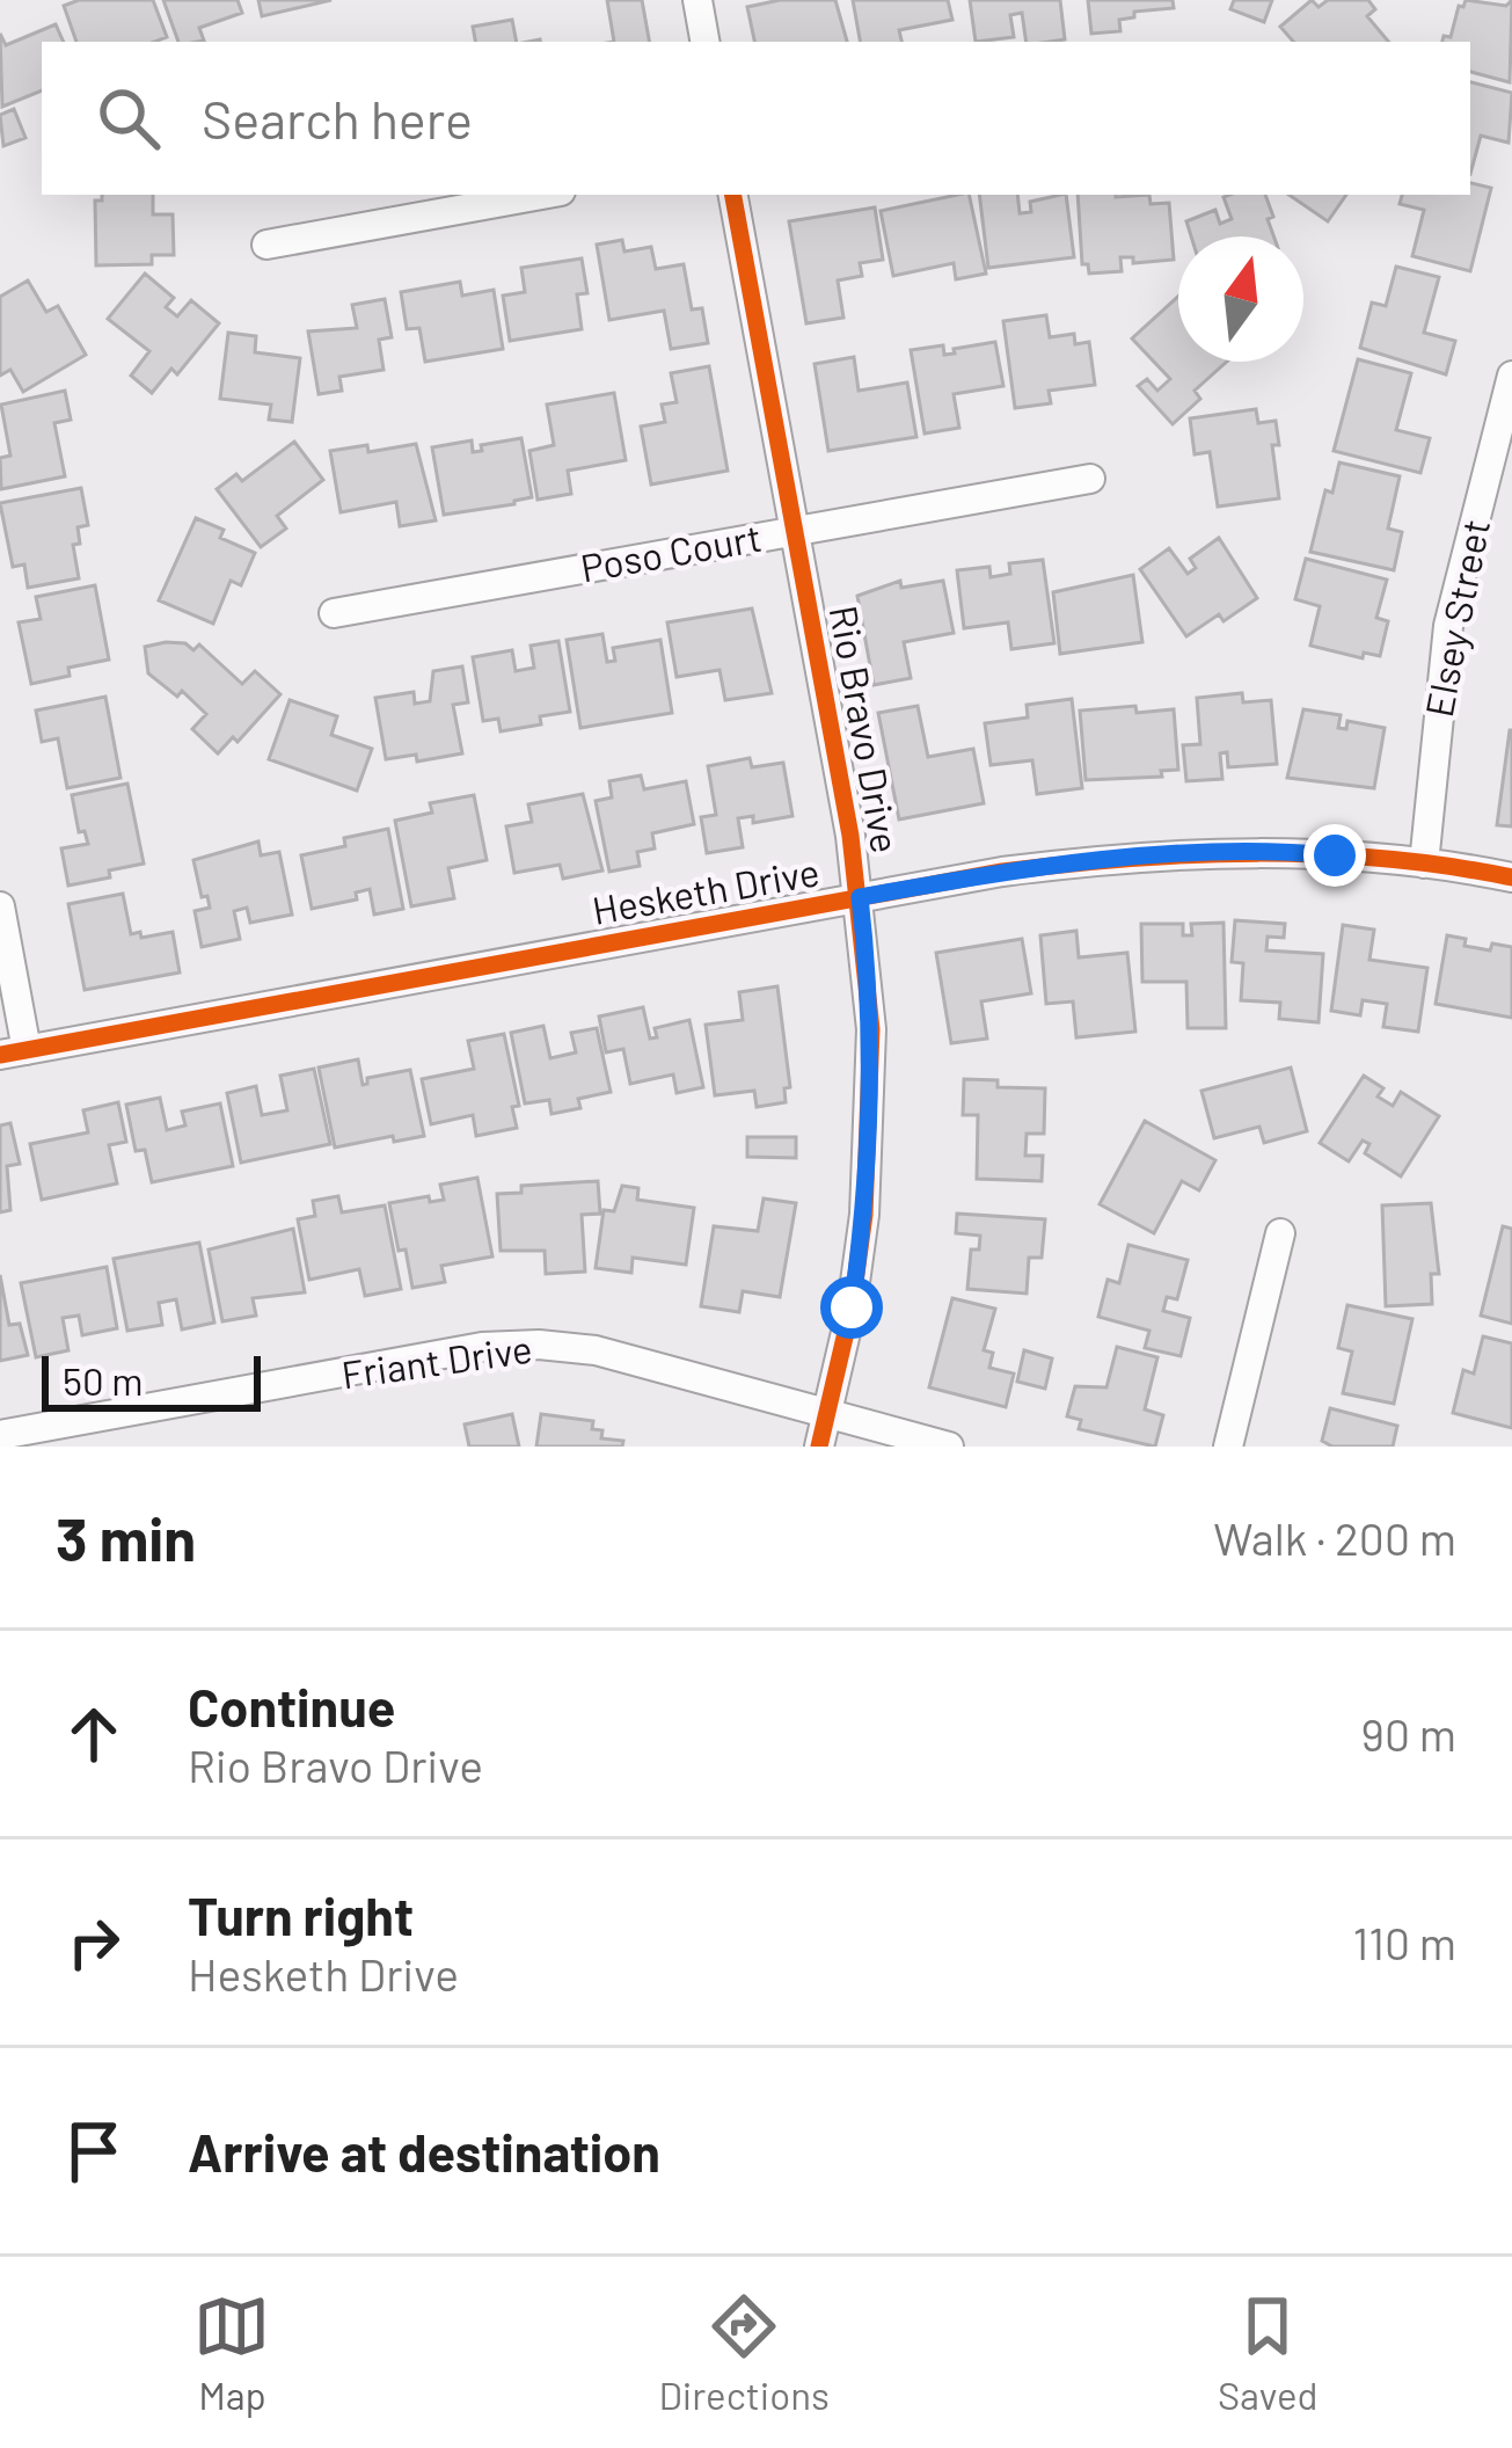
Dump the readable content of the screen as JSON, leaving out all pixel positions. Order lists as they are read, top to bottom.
{
  "streets": {
    "street": [
      "Poso Court",
      "Elsey Street",
      "Rio Bravo Drive",
      "Hesketh Drive",
      "Friant Drive"
    ]
  },
  "crossings": [
    ["Poso Court", "Rio Bravo Drive"],
    ["Elsey Street", "Hesketh Drive"],
    ["Rio Bravo Drive", "Hesketh Drive"],
    ["Rio Bravo Drive", "Friant Drive"]
  ],
  "scale_bar": "50 m",
  "north": "top",
  "page": {
    "search": "Search here",
    "scale": "50 m",
    "heading": ["3 min", "Walk · 200 m"],
    "list": [
      ["Continue", "Rio Bravo Drive", "90 m"],
      ["Turn right", "Hesketh Drive", "110 m"],
      "Arrive at destination"
    ],
    "nav": ["Map", "Directions", "Saved"]
  }
}
